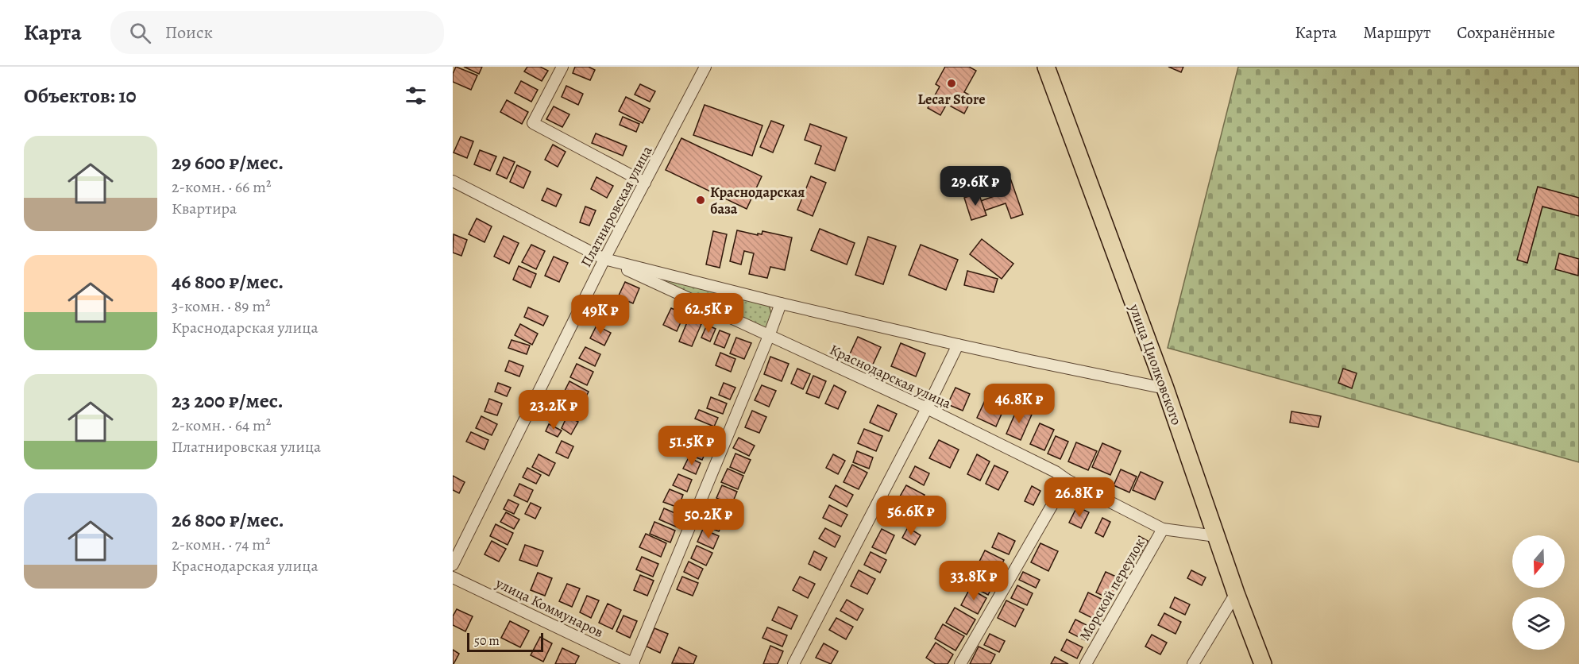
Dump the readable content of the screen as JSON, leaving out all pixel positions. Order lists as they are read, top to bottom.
{
  "streets": {
    "main road": ["улица Циолковского"],
    "street": [
      "Платнировская улица",
      "Краснодарская улица",
      "Морской переулок",
      "улица Коммунаров"
    ]
  },
  "crossings": [
    ["Платнировская улица", "Краснодарская улица"],
    ["улица Циолковского", "Краснодарская улица"],
    ["Краснодарская улица", "Морской переулок"]
  ],
  "places": ["Lecar Store", "Краснодарская база"],
  "scale_bar": "50 m",
  "north": "bottom",
  "page": {
    "header": "Карта",
    "search": "Поиск",
    "nav": ["Карта", "Маршрут", "Сохранённые"],
    "heading": "Объектов: 10",
    "list": [
      {
        "name": "29 600 ₽/мес.",
        "note": "2-комн. · 66 m² · Квартира"
      },
      {
        "name": "46 800 ₽/мес.",
        "note": "3-комн. · 89 m² · Краснодарская улица"
      },
      {
        "name": "23 200 ₽/мес.",
        "note": "2-комн. · 64 m² · Платнировская улица"
      },
      {
        "name": "26 800 ₽/мес.",
        "note": "2-комн. · 74 m² · Краснодарская улица"
      }
    ],
    "price": [
      "29.6K ₽",
      "62.5K ₽",
      "49K ₽",
      "46.8K ₽",
      "23.2K ₽",
      "51.5K ₽",
      "26.8K ₽",
      "56.6K ₽",
      "50.2K ₽",
      "33.8K ₽"
    ],
    "scale": "50 m"
  }
}
